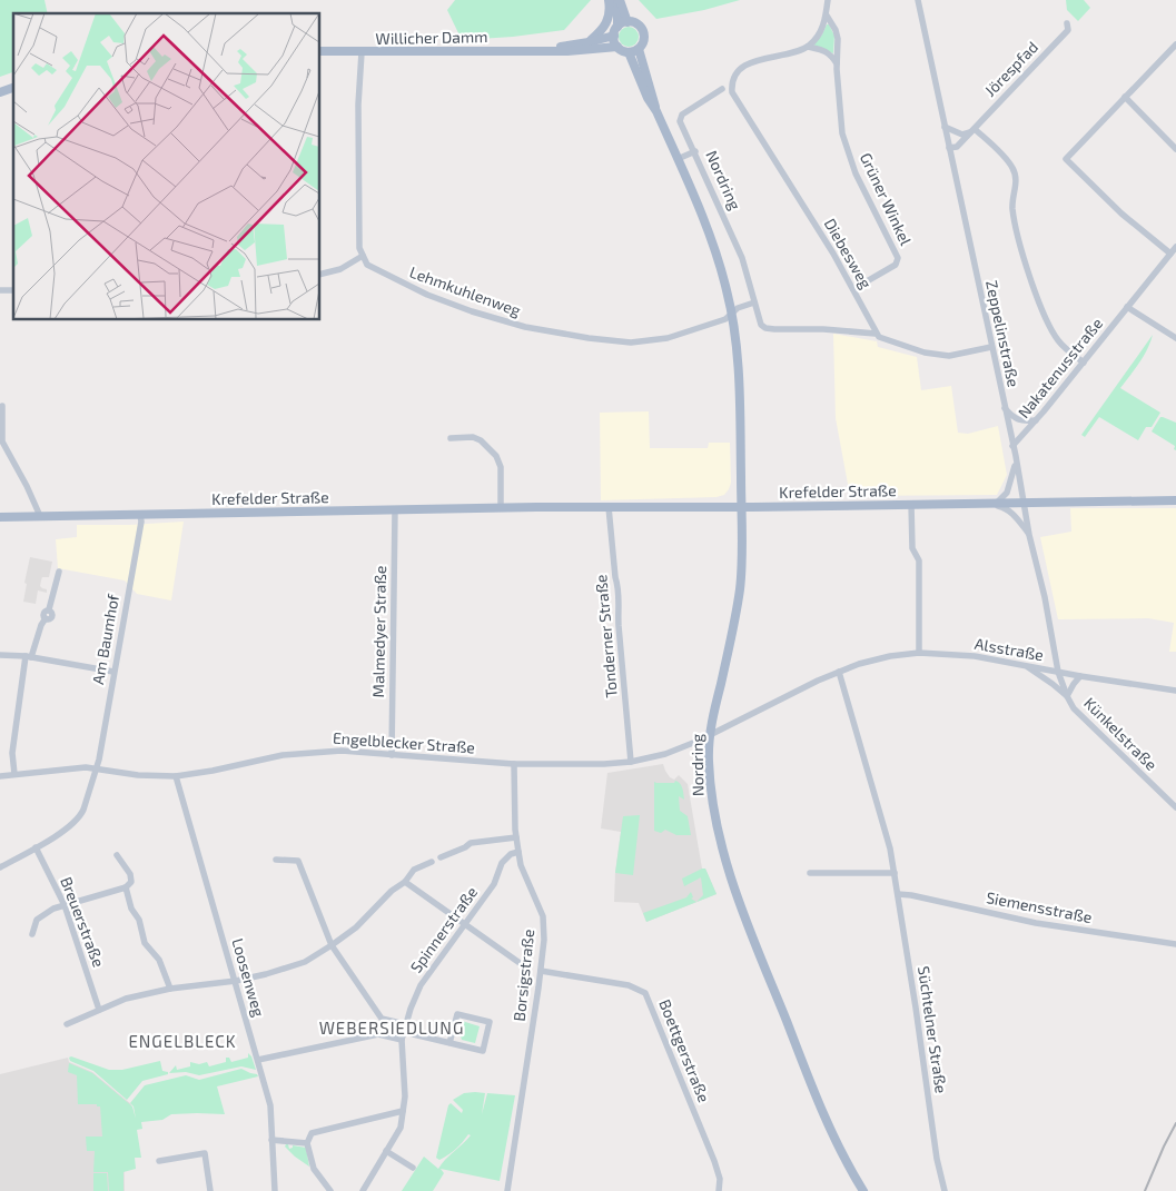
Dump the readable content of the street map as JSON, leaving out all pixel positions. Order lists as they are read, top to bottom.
{
  "streets": {
    "main road": ["Willicher Damm", "Nordring", "Krefelder Straße"],
    "street": [
      "Jörespfad",
      "Grüner Winkel",
      "Diebesweg",
      "Lehmkuhlenweg",
      "Zeppelinstraße",
      "Nakatenusstraße",
      "Malmedyer Straße",
      "Tonderner Straße",
      "Am Baumhof",
      "Alsstraße",
      "Künkelstraße",
      "Engelblecker Straße",
      "Siemensstraße",
      "Breuerstraße",
      "Spinnerstraße",
      "Borsigstraße",
      "Loosenweg",
      "Süchtelner Straße",
      "Boettgerstraße"
    ]
  },
  "crossings": [
    ["Willicher Damm", "Nordring"],
    ["Jörespfad", "Zeppelinstraße"],
    ["Nordring", "Diebesweg"],
    ["Nordring", "Lehmkuhlenweg"],
    ["Nordring", "Krefelder Straße"],
    ["Nordring", "Engelblecker Straße"],
    ["Grüner Winkel", "Diebesweg"],
    ["Zeppelinstraße", "Nakatenusstraße"],
    ["Zeppelinstraße", "Krefelder Straße"],
    ["Zeppelinstraße", "Alsstraße"],
    ["Zeppelinstraße", "Künkelstraße"],
    ["Krefelder Straße", "Malmedyer Straße"],
    ["Krefelder Straße", "Tonderner Straße"],
    ["Krefelder Straße", "Am Baumhof"],
    ["Malmedyer Straße", "Engelblecker Straße"],
    ["Tonderner Straße", "Engelblecker Straße"],
    ["Am Baumhof", "Engelblecker Straße"],
    ["Alsstraße", "Künkelstraße"],
    ["Alsstraße", "Engelblecker Straße"],
    ["Alsstraße", "Süchtelner Straße"],
    ["Engelblecker Straße", "Borsigstraße"],
    ["Engelblecker Straße", "Loosenweg"],
    ["Engelblecker Straße", "Süchtelner Straße"],
    ["Siemensstraße", "Süchtelner Straße"],
    ["Spinnerstraße", "Borsigstraße"],
    ["Borsigstraße", "Boettgerstraße"]
  ],
  "districts": ["WEBERSIEDLUNG", "ENGELBLECK"]
}
